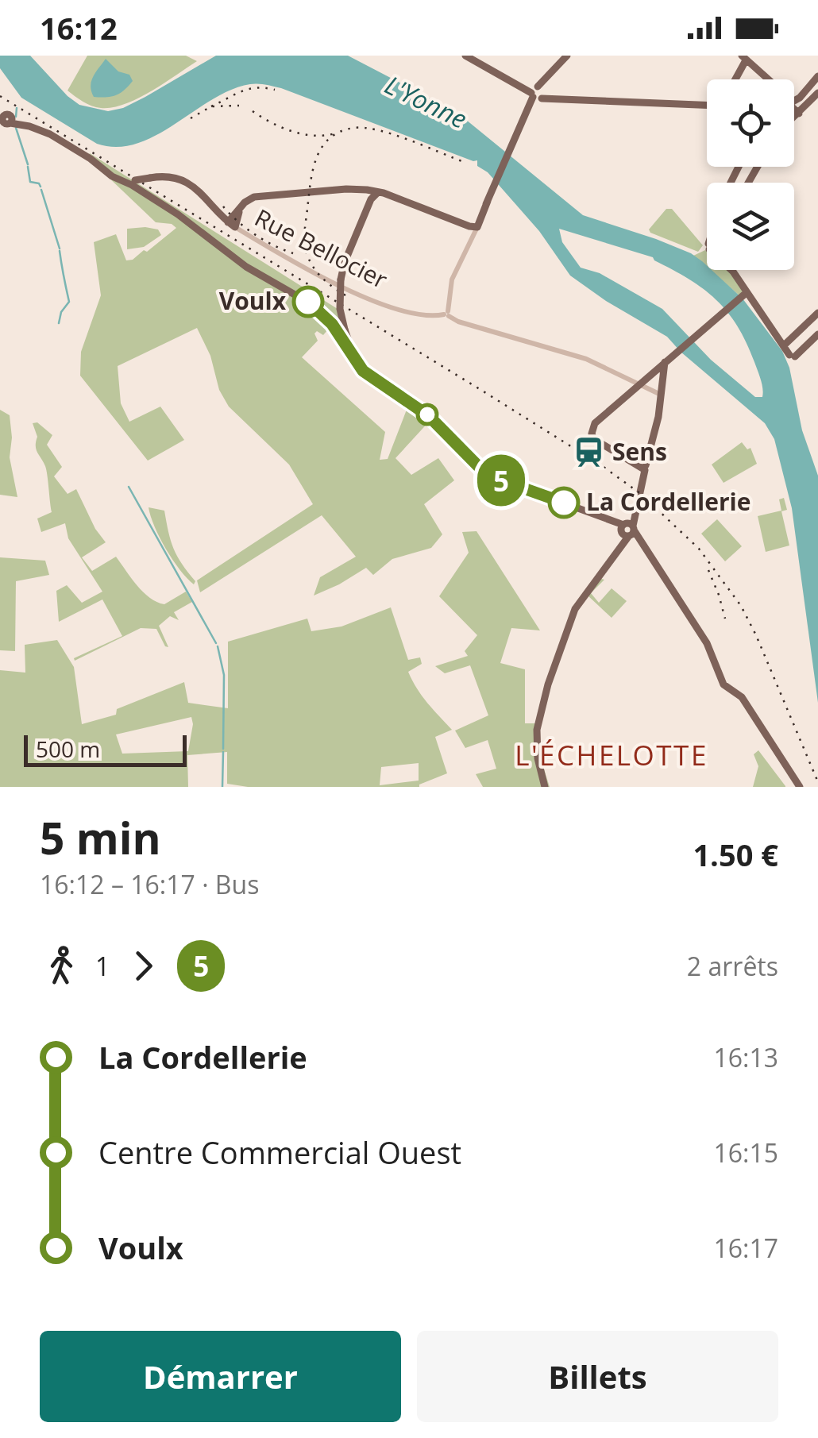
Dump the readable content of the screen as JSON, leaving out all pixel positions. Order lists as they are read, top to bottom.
{
  "streets": {
    "main road": ["Rue Bellocier"]
  },
  "districts": ["L'ÉCHELOTTE"],
  "water": ["L'Yonne"],
  "places": {
    "other": ["Voulx", "La Cordellerie"],
    "station": ["Sens"]
  },
  "lines": ["bus line 5"],
  "scale_bar": "500 m",
  "page": {
    "status": "16:12",
    "on_map": "5",
    "scale": "500 m",
    "heading": ["5 min", "16:12 – 16:17 · Bus", "1.50 €"],
    "legs": ["1", "5", "2 arrêts"],
    "list": [
      {
        "name": "La Cordellerie",
        "value": "16:13"
      },
      {
        "name": "Centre Commercial Ouest",
        "value": "16:15"
      },
      {
        "name": "Voulx",
        "value": "16:17"
      }
    ],
    "buttons": ["Démarrer", "Billets"]
  }
}
